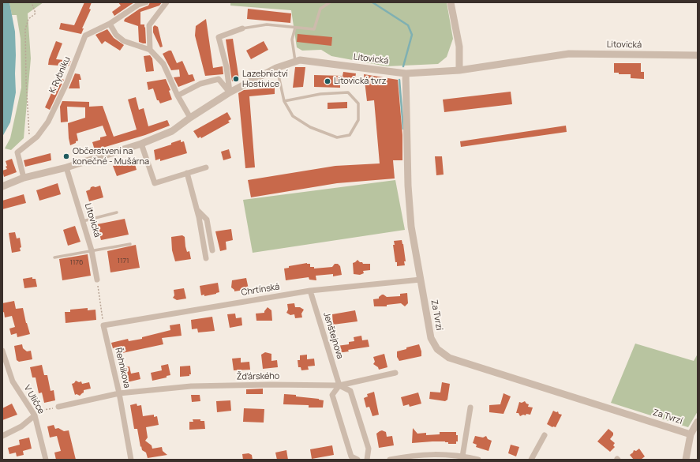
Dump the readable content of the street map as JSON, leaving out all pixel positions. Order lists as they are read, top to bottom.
{
  "streets": {
    "street": [
      "Litovická",
      "K Rybníku",
      "Chrtínská",
      "Za Tvrzí",
      "Jenštejnova",
      "Řehníkova",
      "Žďárského",
      "V Uličce"
    ]
  },
  "crossings": [
    ["Litovická", "K Rybníku"],
    ["Litovická", "Za Tvrzí"],
    ["Chrtínská", "Za Tvrzí"],
    ["Chrtínská", "Jenštejnova"],
    ["Chrtínská", "Řehníkova"],
    ["Jenštejnova", "Žďárského"],
    ["Řehníkova", "Žďárského"]
  ],
  "places": ["Lazebnictví Hostivice", "Litovická tvrz", "Občerstvení na konečné - Mušárna"],
  "house_numbers": ["1171", "1176"]
}
